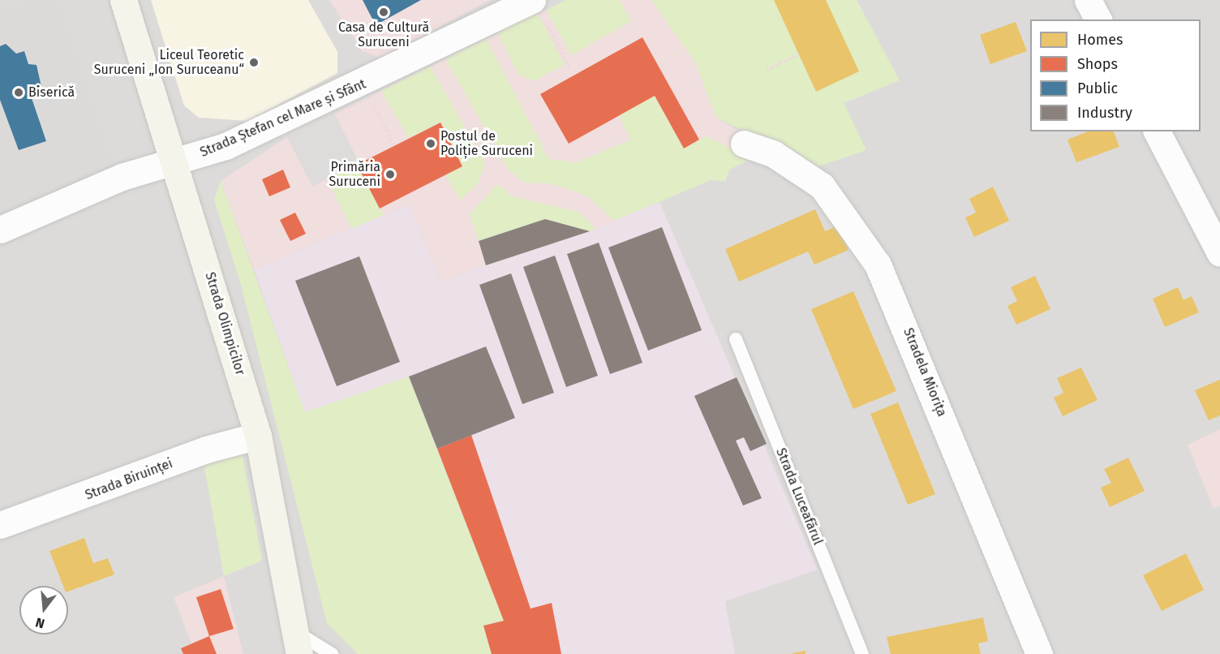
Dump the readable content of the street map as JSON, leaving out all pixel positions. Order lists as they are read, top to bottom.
{
  "streets": {
    "main road": ["Strada Olimpicilor"],
    "street": ["Strada Ștefan cel Mare și Sfânt", "Stradela Miorița", "Strada Biruinței"],
    "lane": ["Strada Luceafărul"]
  },
  "crossings": [
    ["Strada Ștefan cel Mare și Sfânt", "Strada Olimpicilor"],
    ["Strada Olimpicilor", "Strada Biruinței"]
  ],
  "places": [
    "Casa de Cultură Suruceni",
    "Liceul Teoretic Suruceni „Ion Suruceanu“",
    "Biserică",
    "Postul de Poliție Suruceni",
    "Primăria Suruceni"
  ],
  "legend": [
    "Homes",
    "Shops",
    "Public",
    "Industry"
  ],
  "north": "bottom"
}
